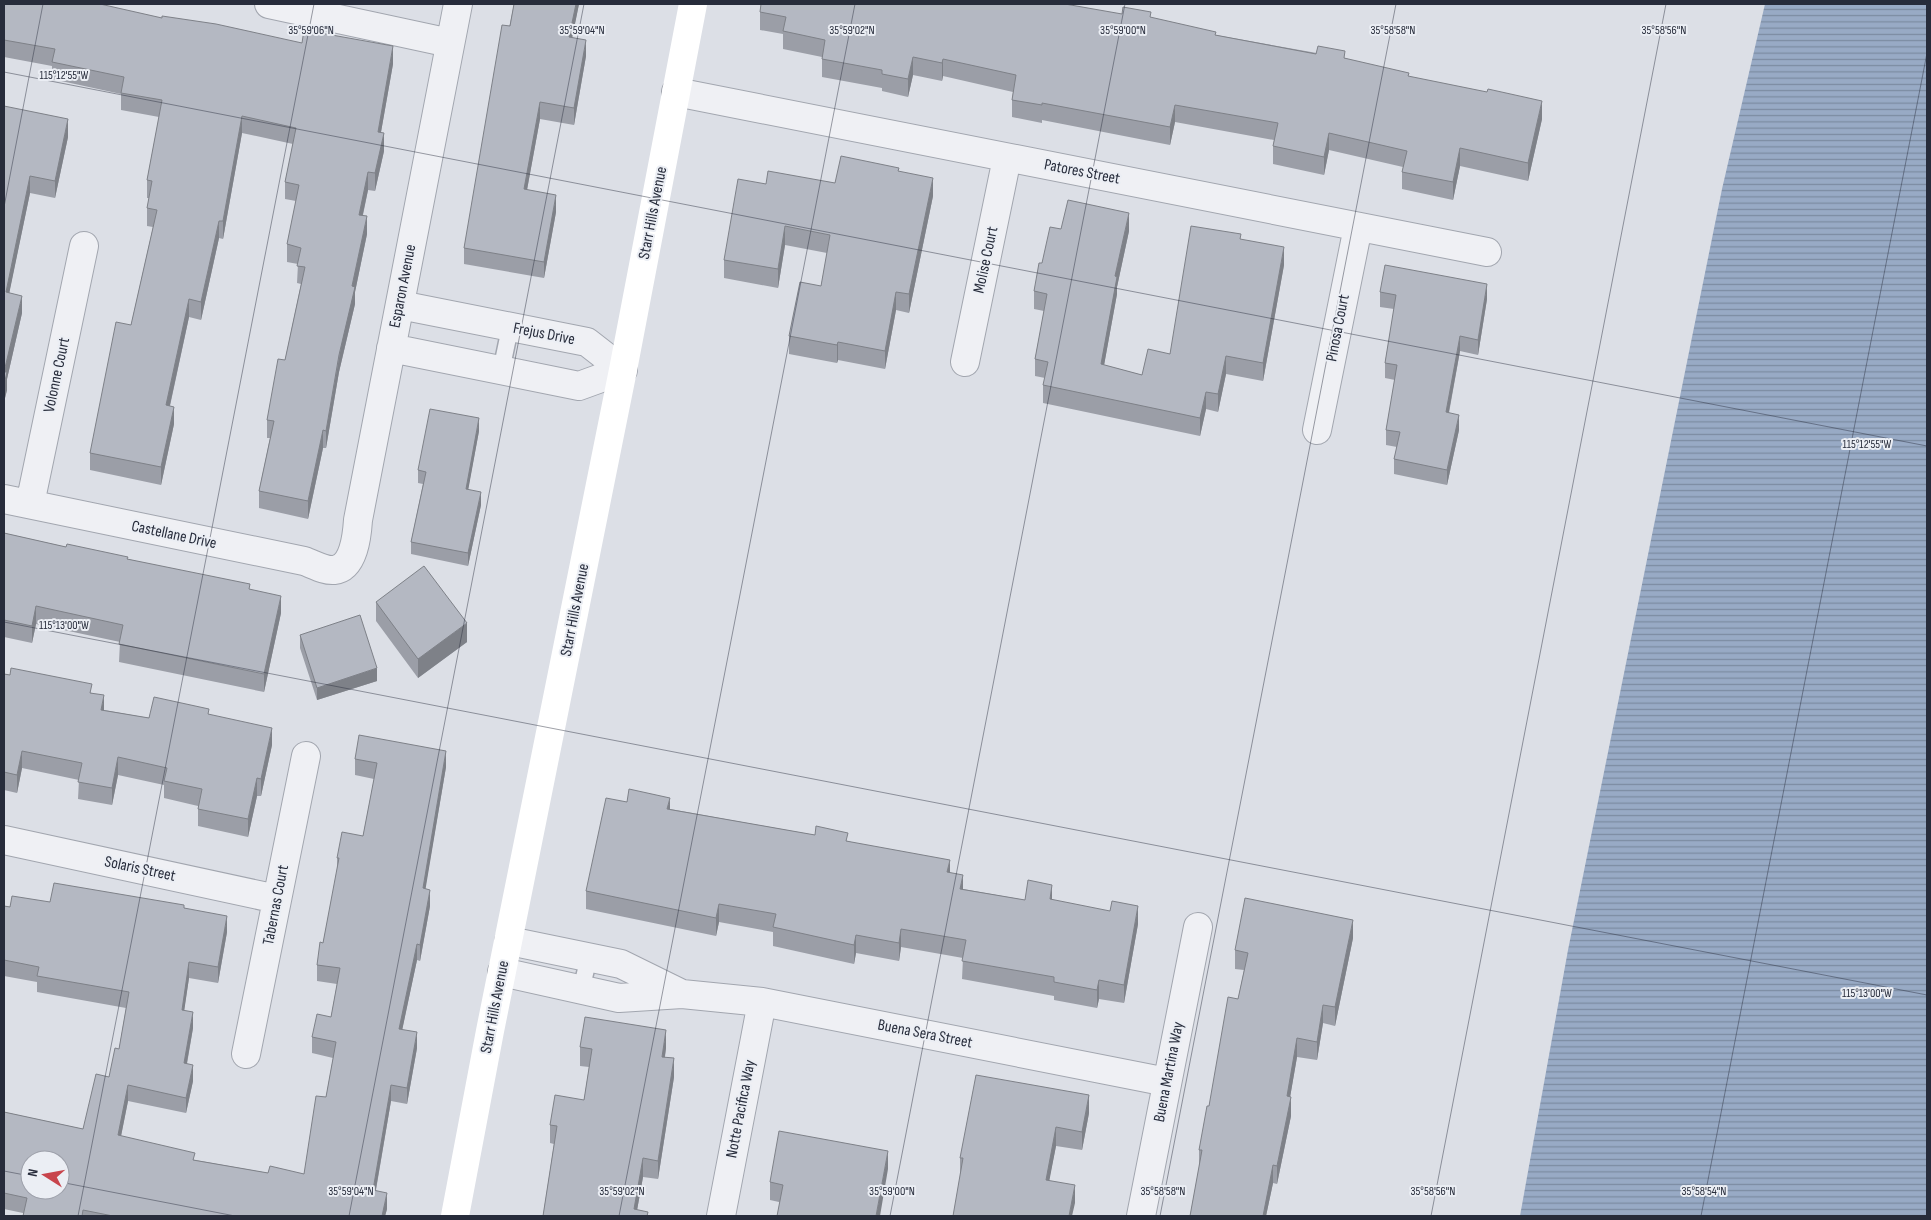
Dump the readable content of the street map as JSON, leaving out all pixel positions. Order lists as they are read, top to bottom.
{
  "streets": {
    "street": [
      "Patores Street",
      "Starr Hills Avenue",
      "Molise Court",
      "Esparon Avenue",
      "Pinosa Court",
      "Frejus Drive",
      "Volonne Court",
      "Castellane Drive",
      "Solaris Street",
      "Tabernas Court",
      "Buena Sera Street",
      "Buena Martina Way",
      "Notte Pacifica Way"
    ]
  },
  "crossings": [
    ["Patores Street", "Starr Hills Avenue"],
    ["Patores Street", "Molise Court"],
    ["Patores Street", "Pinosa Court"],
    ["Starr Hills Avenue", "Frejus Drive"],
    ["Starr Hills Avenue", "Buena Sera Street"],
    ["Esparon Avenue", "Frejus Drive"],
    ["Esparon Avenue", "Castellane Drive"],
    ["Volonne Court", "Castellane Drive"],
    ["Solaris Street", "Tabernas Court"],
    ["Buena Sera Street", "Buena Martina Way"],
    ["Buena Sera Street", "Notte Pacifica Way"]
  ],
  "north": "left",
  "coordinates": [
    "35°59'06\"N",
    "35°59'04\"N",
    "35°59'02\"N",
    "35°59'00\"N",
    "35°58'58\"N",
    "35°58'56\"N",
    "115°12'55\"W",
    "115°13'00\"W",
    "35°58'54\"N"
  ]
}
